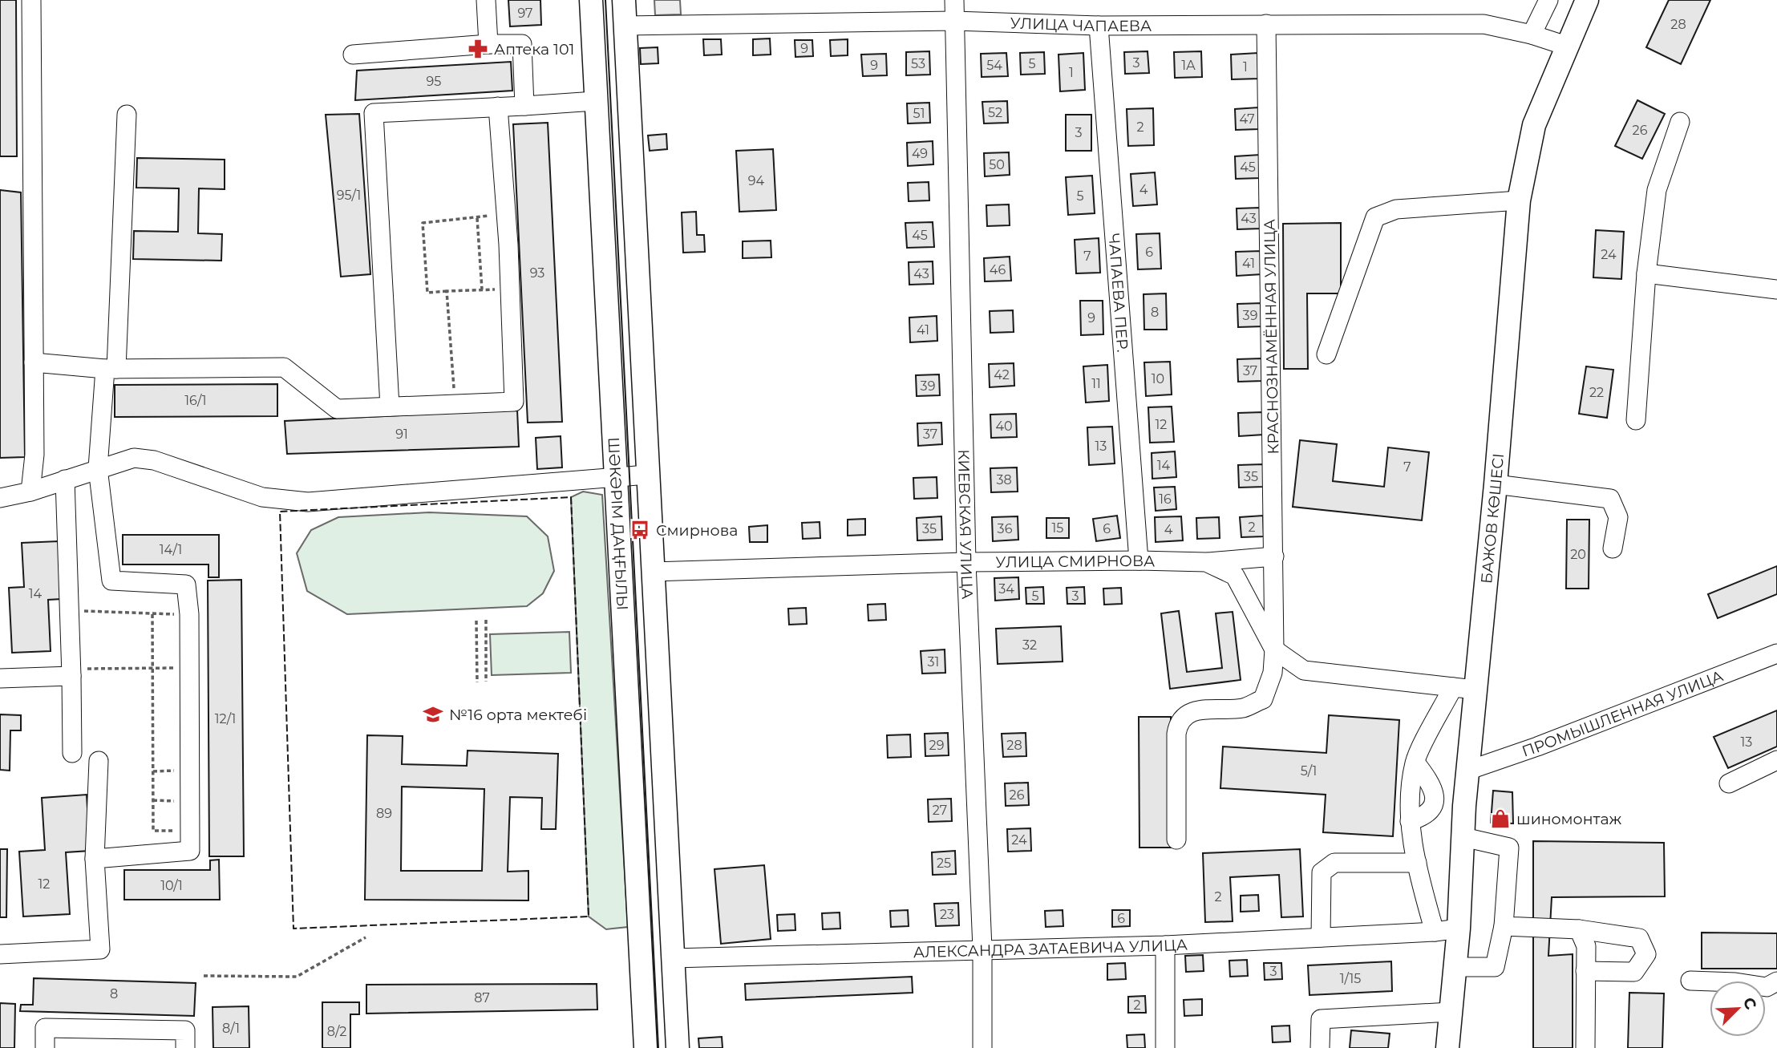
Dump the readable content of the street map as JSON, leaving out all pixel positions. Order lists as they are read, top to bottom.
{
  "streets": {
    "main road": [
      "УЛИЦА ЧАПАЕВА",
      "БАЖОВ КӨШЕСІ",
      "ШӘКӘРІМ ДАҢҒЫЛЫ",
      "УЛИЦА СМИРНОВА",
      "АЛЕКСАНДРА ЗАТАЕВИЧА УЛИЦА"
    ],
    "street": [
      "ЧАПАЕВА ПЕР.",
      "КРАСНОЗНАМЁННАЯ УЛИЦА",
      "КИЕВСКАЯ УЛИЦА",
      "ПРОМЫШЛЕННАЯ УЛИЦА"
    ]
  },
  "crossings": [
    ["УЛИЦА ЧАПАЕВА", "ЧАПАЕВА ПЕР."],
    ["УЛИЦА ЧАПАЕВА", "КРАСНОЗНАМЁННАЯ УЛИЦА"],
    ["УЛИЦА ЧАПАЕВА", "БАЖОВ КӨШЕСІ"],
    ["УЛИЦА ЧАПАЕВА", "ШӘКӘРІМ ДАҢҒЫЛЫ"],
    ["УЛИЦА ЧАПАЕВА", "КИЕВСКАЯ УЛИЦА"],
    ["ЧАПАЕВА ПЕР.", "УЛИЦА СМИРНОВА"],
    ["КРАСНОЗНАМЁННАЯ УЛИЦА", "УЛИЦА СМИРНОВА"],
    ["БАЖОВ КӨШЕСІ", "УЛИЦА СМИРНОВА"],
    ["БАЖОВ КӨШЕСІ", "ПРОМЫШЛЕННАЯ УЛИЦА"],
    ["БАЖОВ КӨШЕСІ", "АЛЕКСАНДРА ЗАТАЕВИЧА УЛИЦА"],
    ["ШӘКӘРІМ ДАҢҒЫЛЫ", "УЛИЦА СМИРНОВА"],
    ["ШӘКӘРІМ ДАҢҒЫЛЫ", "АЛЕКСАНДРА ЗАТАЕВИЧА УЛИЦА"],
    ["КИЕВСКАЯ УЛИЦА", "УЛИЦА СМИРНОВА"],
    ["КИЕВСКАЯ УЛИЦА", "АЛЕКСАНДРА ЗАТАЕВИЧА УЛИЦА"]
  ],
  "places": {
    "pharmacy": ["Аптека 101"],
    "bus stop": ["Смирнова"],
    "school or university": ["№16 орта мектебі"],
    "shop": ["шиномонтаж"]
  },
  "house_numbers": [
    "97",
    "28",
    "9",
    "3",
    "53",
    "5",
    "9",
    "54",
    "1А",
    "1",
    "1",
    "95",
    "52",
    "51",
    "47",
    "2",
    "26",
    "3",
    "49",
    "50",
    "45",
    "94",
    "4",
    "95/1",
    "5",
    "43",
    "45",
    "6",
    "24",
    "7",
    "41",
    "46",
    "93",
    "43",
    "8",
    "39",
    "9",
    "41",
    "37",
    "42",
    "10",
    "11",
    "39",
    "22",
    "16/1",
    "12",
    "40",
    "91",
    "37",
    "13",
    "14",
    "7",
    "35",
    "38",
    "16",
    "2",
    "15",
    "35",
    "36",
    "6",
    "4",
    "14/1",
    "20",
    "34",
    "14",
    "5",
    "3",
    "32",
    "31",
    "12/1",
    "13",
    "29",
    "28",
    "5/1",
    "26",
    "27",
    "89",
    "24",
    "25",
    "12",
    "10/1",
    "2",
    "23",
    "6",
    "3",
    "1/15",
    "8",
    "87",
    "2",
    "8/1",
    "8/2"
  ],
  "north": "top right"
}
